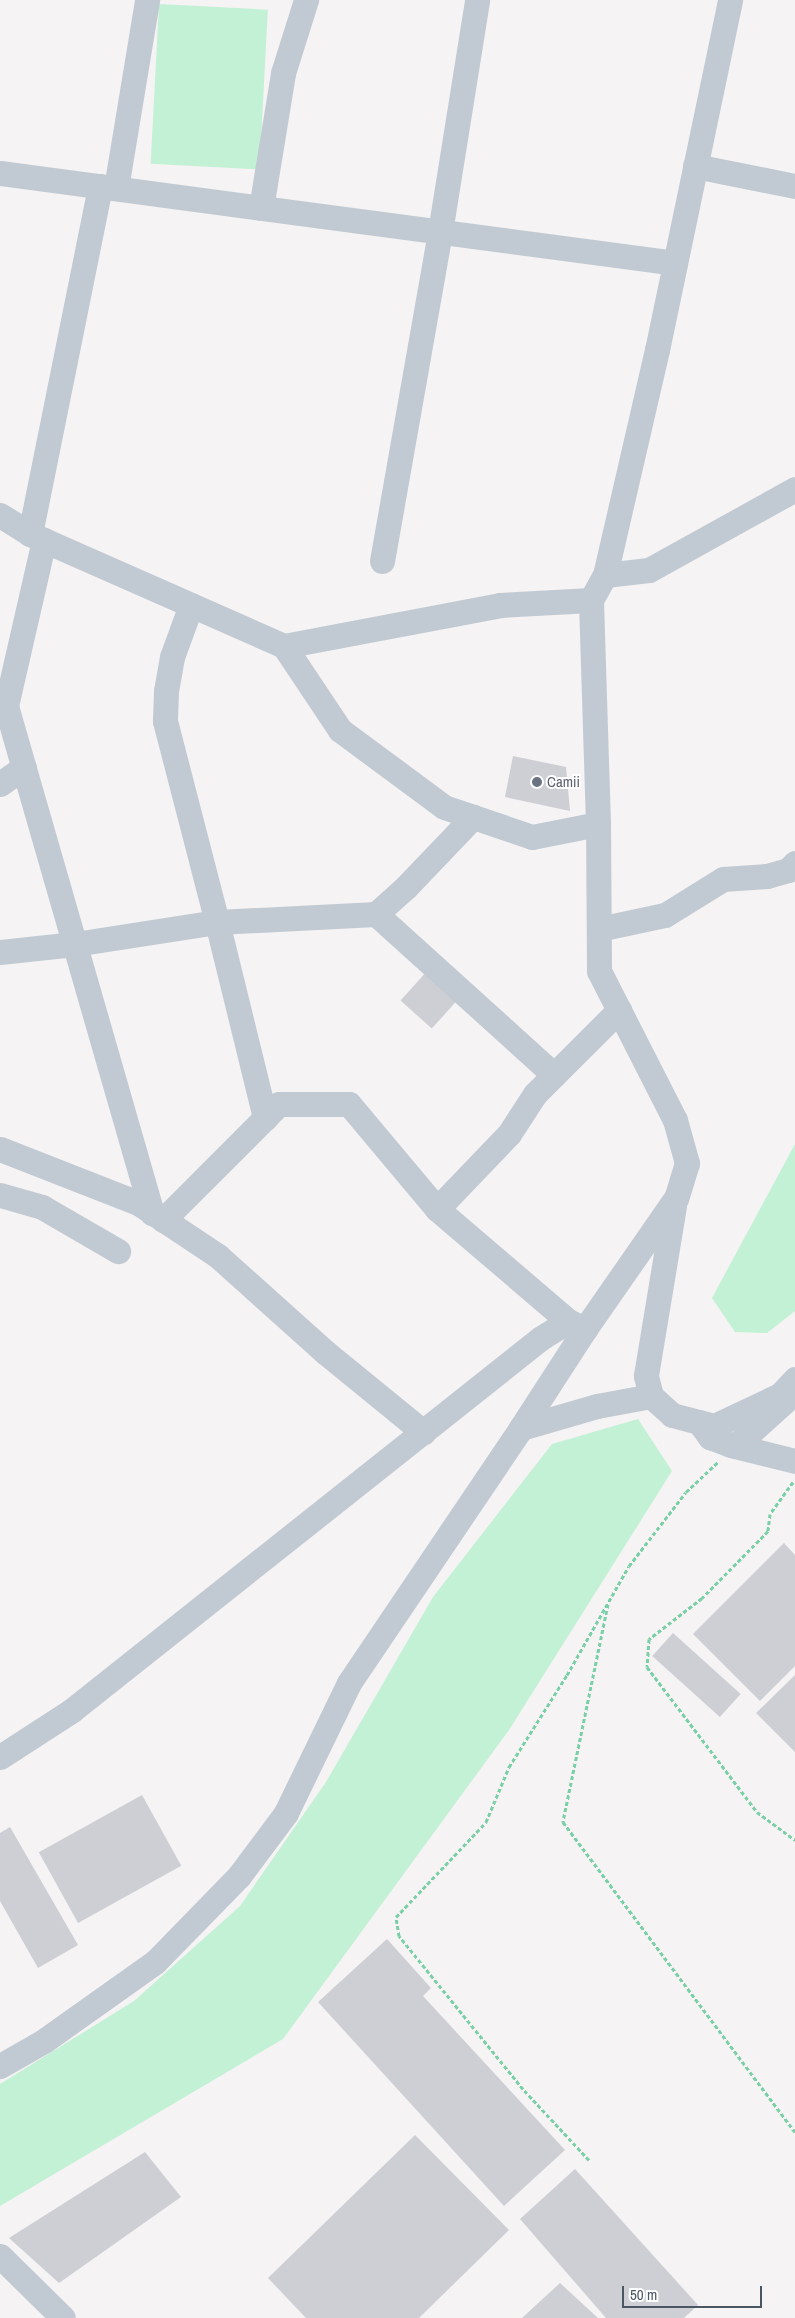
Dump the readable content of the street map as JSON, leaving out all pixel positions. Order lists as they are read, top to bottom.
{
  "places": ["Camii"],
  "scale_bar": "50 m"
}
